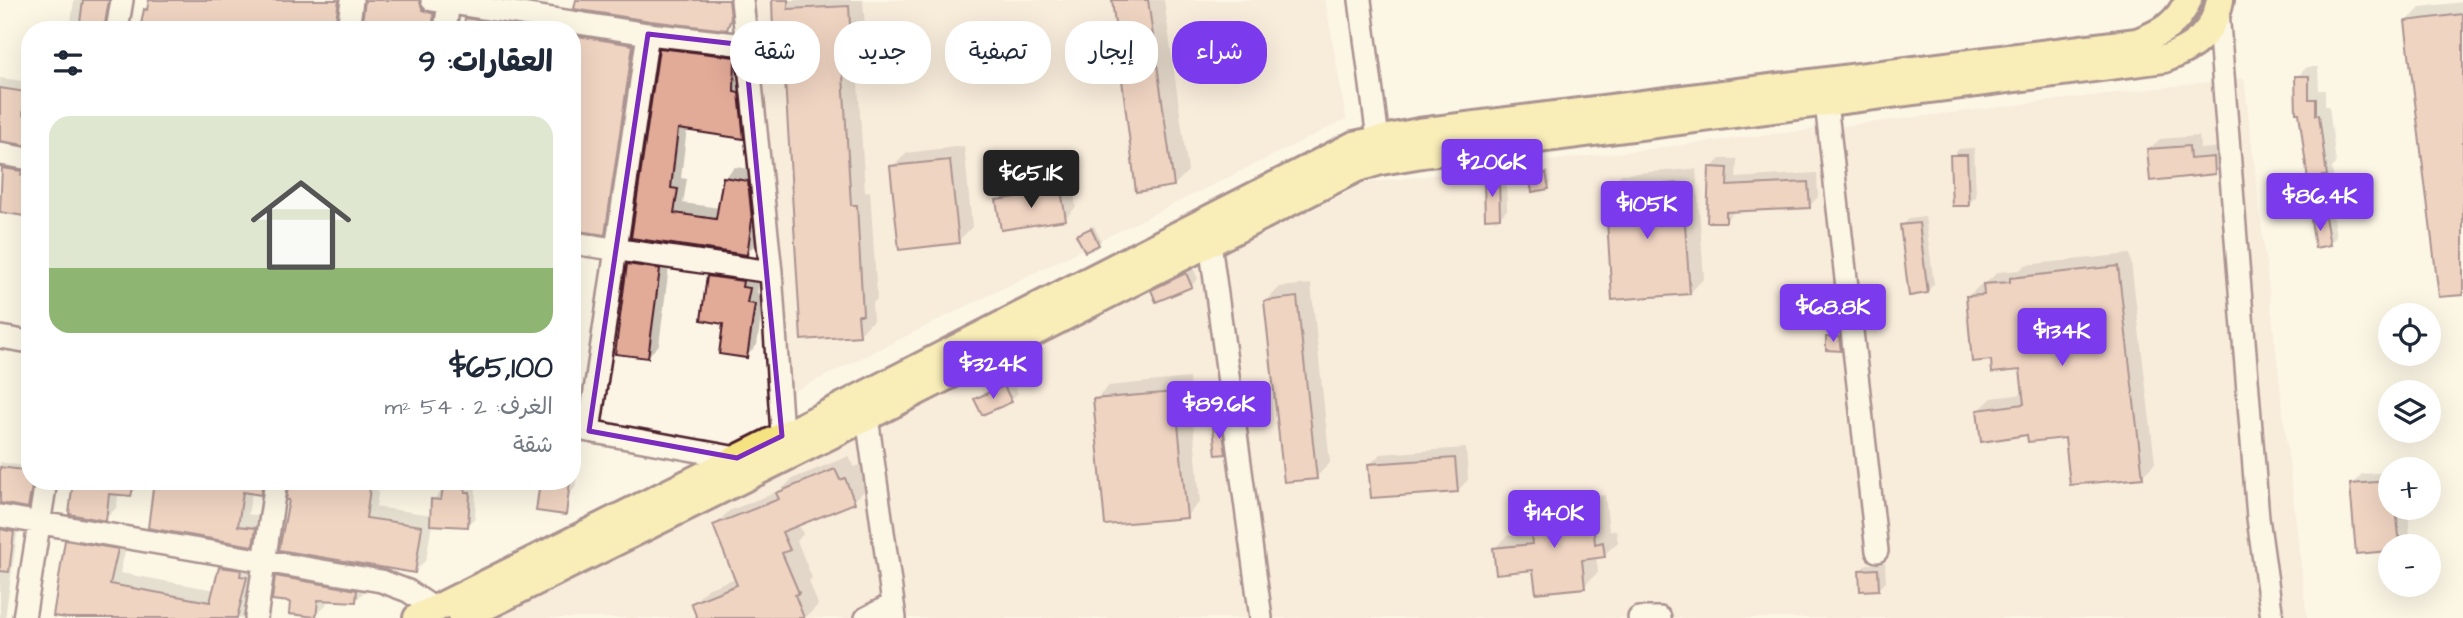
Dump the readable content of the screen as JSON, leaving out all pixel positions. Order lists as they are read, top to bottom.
{
  "page": {
    "chip": [
      "شراء",
      "إيجار",
      "تصفية",
      "جديد",
      "شقة"
    ],
    "heading": "العقارات: 9",
    "list": [
      {
        "name": "$65,100",
        "note": "الغرف: 2 · 54 m² · شقة"
      }
    ],
    "price": [
      "$206K",
      "$65.1K",
      "$86.4K",
      "$105K",
      "$68.8K",
      "$134K",
      "$324K",
      "$89.6K",
      "$140K"
    ],
    "map_buttons": ["+", "−"]
  }
}
